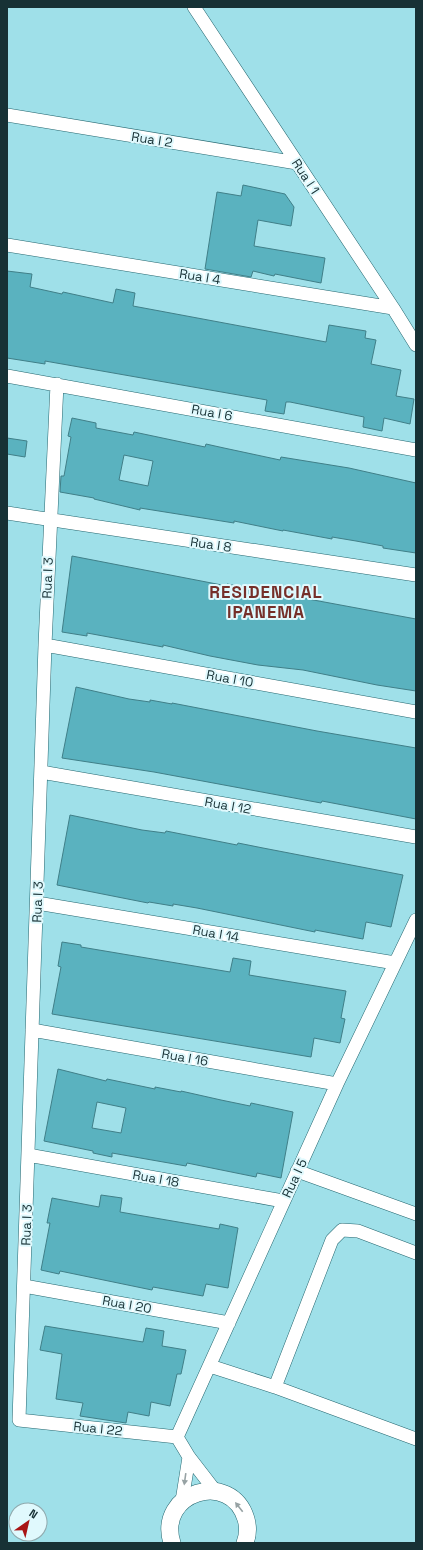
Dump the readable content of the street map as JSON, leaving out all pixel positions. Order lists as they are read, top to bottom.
{
  "streets": {
    "street": [
      "Rua I 2",
      "Rua I 1",
      "Rua I 4",
      "Rua I 6",
      "Rua I 8",
      "Rua I 3",
      "Rua I 10",
      "Rua I 12",
      "Rua I 14",
      "Rua I 16",
      "Rua I 18",
      "Rua I 5",
      "Rua I 20",
      "Rua I 22"
    ]
  },
  "crossings": [
    ["Rua I 2", "Rua I 1"],
    ["Rua I 1", "Rua I 4"],
    ["Rua I 6", "Rua I 3"],
    ["Rua I 8", "Rua I 3"],
    ["Rua I 3", "Rua I 10"],
    ["Rua I 3", "Rua I 12"],
    ["Rua I 3", "Rua I 14"],
    ["Rua I 3", "Rua I 16"],
    ["Rua I 3", "Rua I 18"],
    ["Rua I 3", "Rua I 20"],
    ["Rua I 3", "Rua I 22"],
    ["Rua I 14", "Rua I 5"],
    ["Rua I 16", "Rua I 5"],
    ["Rua I 18", "Rua I 5"],
    ["Rua I 5", "Rua I 20"],
    ["Rua I 5", "Rua I 22"]
  ],
  "districts": ["RESIDENCIAL IPANEMA"],
  "north": "top right"
}
